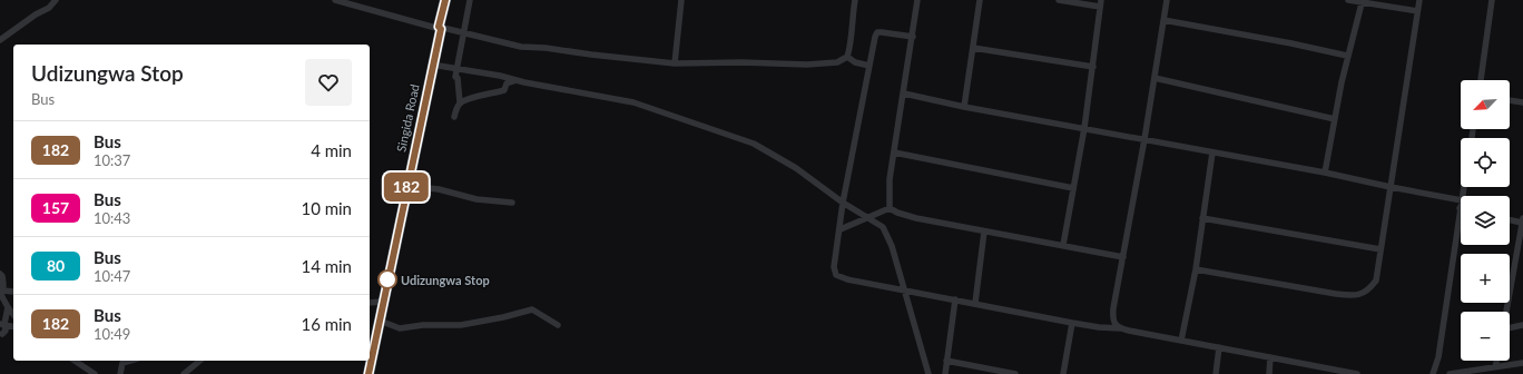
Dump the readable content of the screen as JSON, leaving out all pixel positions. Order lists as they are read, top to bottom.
{
  "streets": {
    "highway": ["Singida Road"]
  },
  "places": ["Udizungwa Stop"],
  "lines": ["bus line 182"],
  "north": "bottom left",
  "page": {
    "on_map": "182",
    "heading": ["Udizungwa Stop", "Bus"],
    "map_buttons": ["+", "−"],
    "list": [
      {
        "mark": "182",
        "name": "Bus",
        "note": "10:37",
        "value": "4 min"
      },
      {
        "mark": "157",
        "name": "Bus",
        "note": "10:43",
        "value": "10 min"
      },
      {
        "mark": "80",
        "name": "Bus",
        "note": "10:47",
        "value": "14 min"
      },
      {
        "mark": "182",
        "name": "Bus",
        "note": "10:49",
        "value": "16 min"
      }
    ]
  }
}
